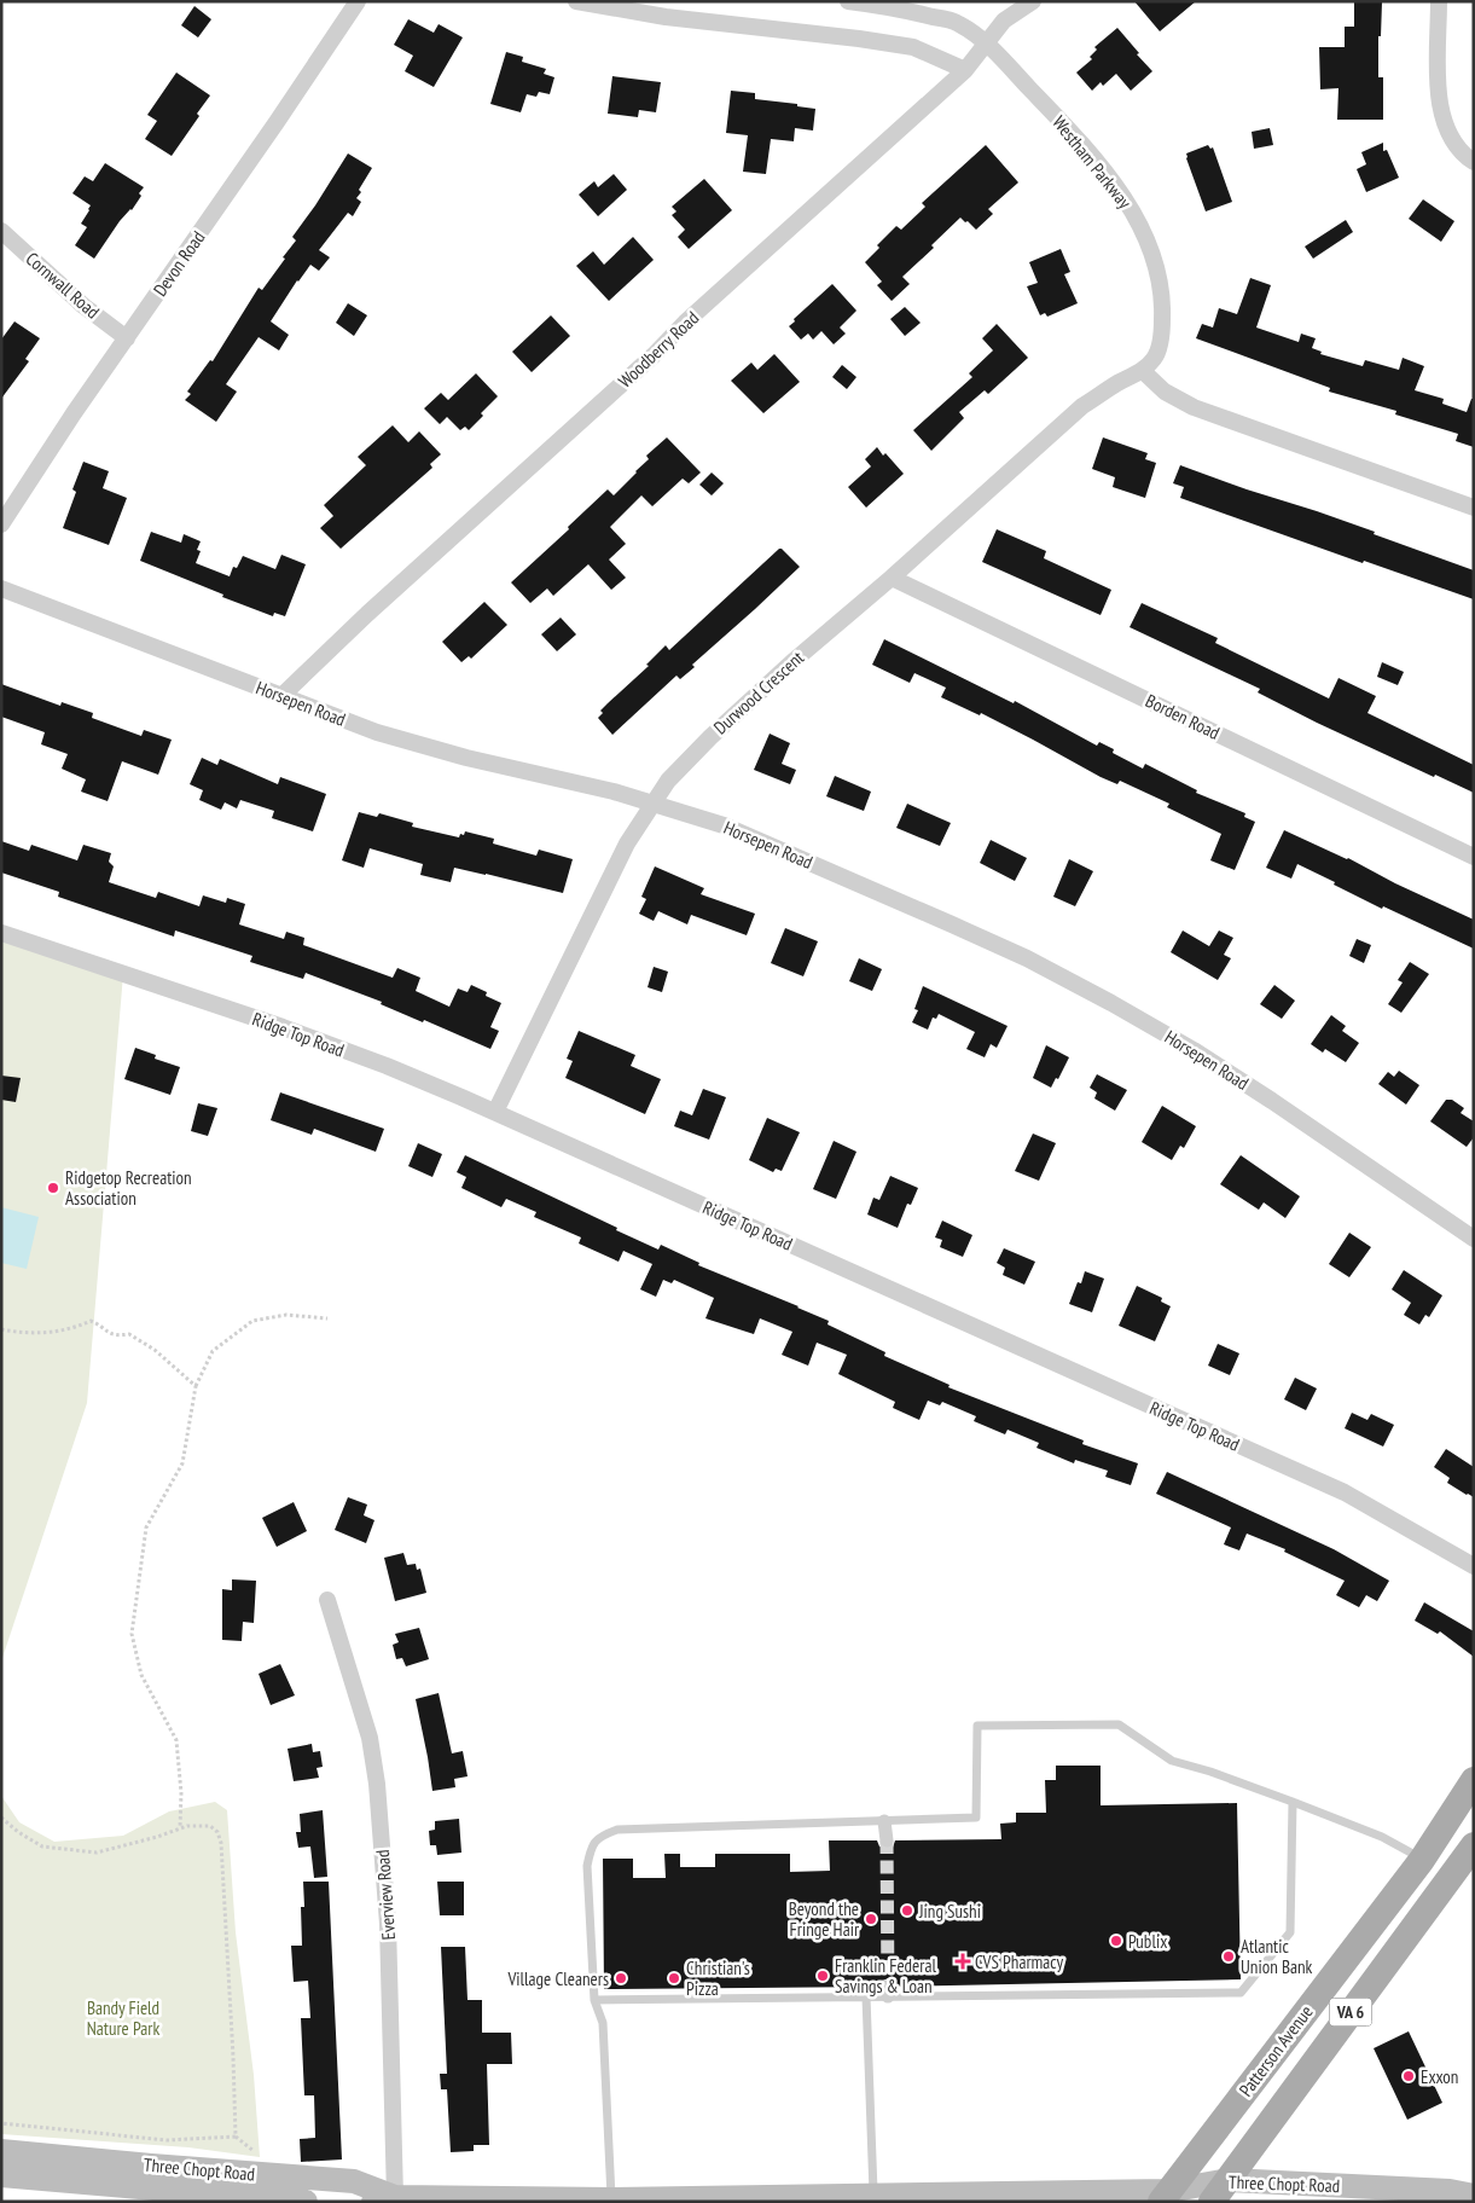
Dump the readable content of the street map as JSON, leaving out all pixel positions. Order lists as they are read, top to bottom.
{
  "streets": {
    "main road": ["VA 6", "Patterson Avenue", "Three Chopt Road"],
    "street": [
      "Westham Parkway",
      "Devon Road",
      "Cornwall Road",
      "Woodberry Road",
      "Durwood Crescent",
      "Horsepen Road",
      "Borden Road",
      "Ridge Top Road",
      "Everview Road"
    ]
  },
  "crossings": [
    ["Westham Parkway", "Woodberry Road"],
    ["Westham Parkway", "Durwood Crescent"],
    ["Devon Road", "Cornwall Road"],
    ["Woodberry Road", "Horsepen Road"],
    ["Durwood Crescent", "Horsepen Road"],
    ["Durwood Crescent", "Borden Road"],
    ["Durwood Crescent", "Ridge Top Road"],
    ["Everview Road", "Three Chopt Road"],
    ["Patterson Avenue", "Three Chopt Road"]
  ],
  "parks": ["Bandy Field Nature Park"],
  "places": {
    "other": [
      "Ridgetop Recreation Association",
      "Jing Sushi",
      "Beyond the Fringe Hair",
      "Publix",
      "Atlantic Union Bank",
      "Franklin Federal Savings & Loan",
      "Village Cleaners",
      "Christian's Pizza",
      "Exxon"
    ],
    "health": ["CVS Pharmacy"]
  }
}
